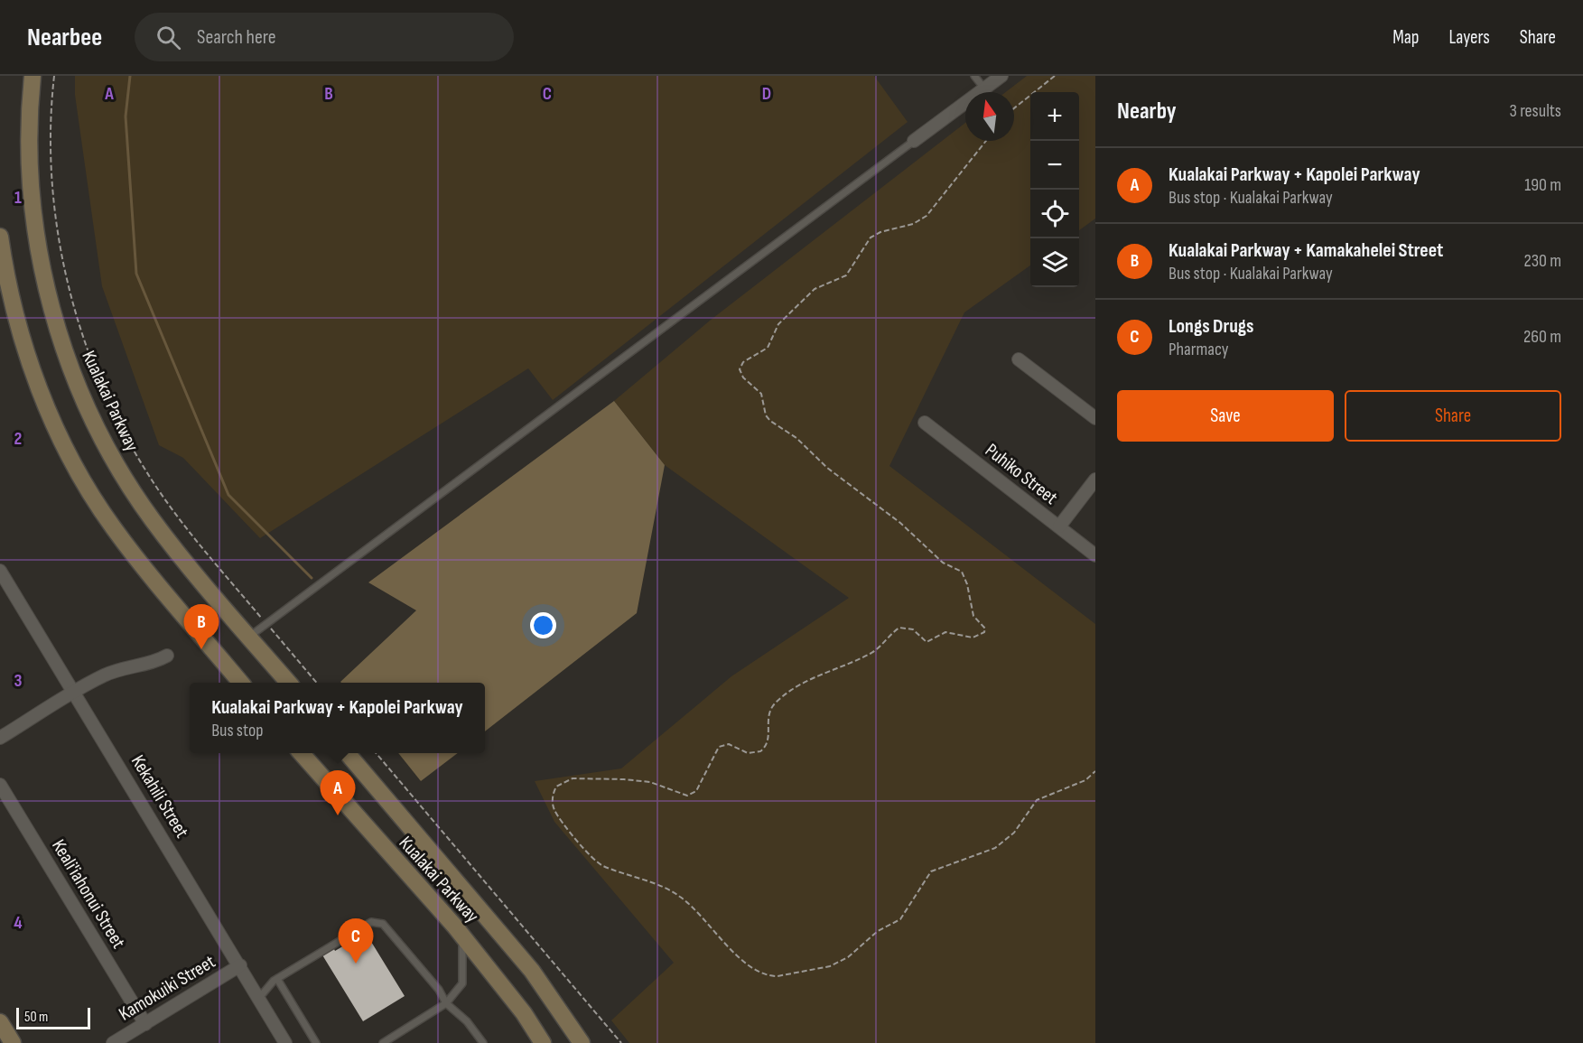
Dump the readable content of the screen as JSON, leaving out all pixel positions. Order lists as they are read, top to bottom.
{
  "streets": {
    "main road": ["Kualakai Parkway"],
    "street": [
      "Puhiko Street",
      "Kekahili Street",
      "Keali'iahonui Street",
      "Kamokuiki Street"
    ]
  },
  "crossings": [
    ["Kekahili Street", "Kamokuiki Street"],
    ["Keali'iahonui Street", "Kamokuiki Street"]
  ],
  "scale_bar": "50 m",
  "north": "top",
  "page": {
    "header": "Nearbee",
    "search": "Search here",
    "nav": ["Map", "Layers", "Share"],
    "heading": ["Nearby", "3 results"],
    "map_buttons": ["+", "−"],
    "list": [
      {
        "mark": "A",
        "name": "Kualakai Parkway + Kapolei Parkway",
        "note": "Bus stop · Kualakai Parkway",
        "value": "190 m"
      },
      {
        "mark": "B",
        "name": "Kualakai Parkway + Kamakahelei Street",
        "note": "Bus stop · Kualakai Parkway",
        "value": "230 m"
      },
      {
        "mark": "C",
        "name": "Longs Drugs",
        "note": "Pharmacy",
        "value": "260 m"
      }
    ],
    "buttons": ["Save", "Share"],
    "pins": ["B", "A", "C"],
    "popup": ["Kualakai Parkway + Kapolei Parkway", "Bus stop"],
    "scale": "50 m"
  },
  "grid": {
    "columns": [
      "A",
      "B",
      "C",
      "D"
    ],
    "rows": [
      "1",
      "2",
      "3",
      "4"
    ]
  }
}
